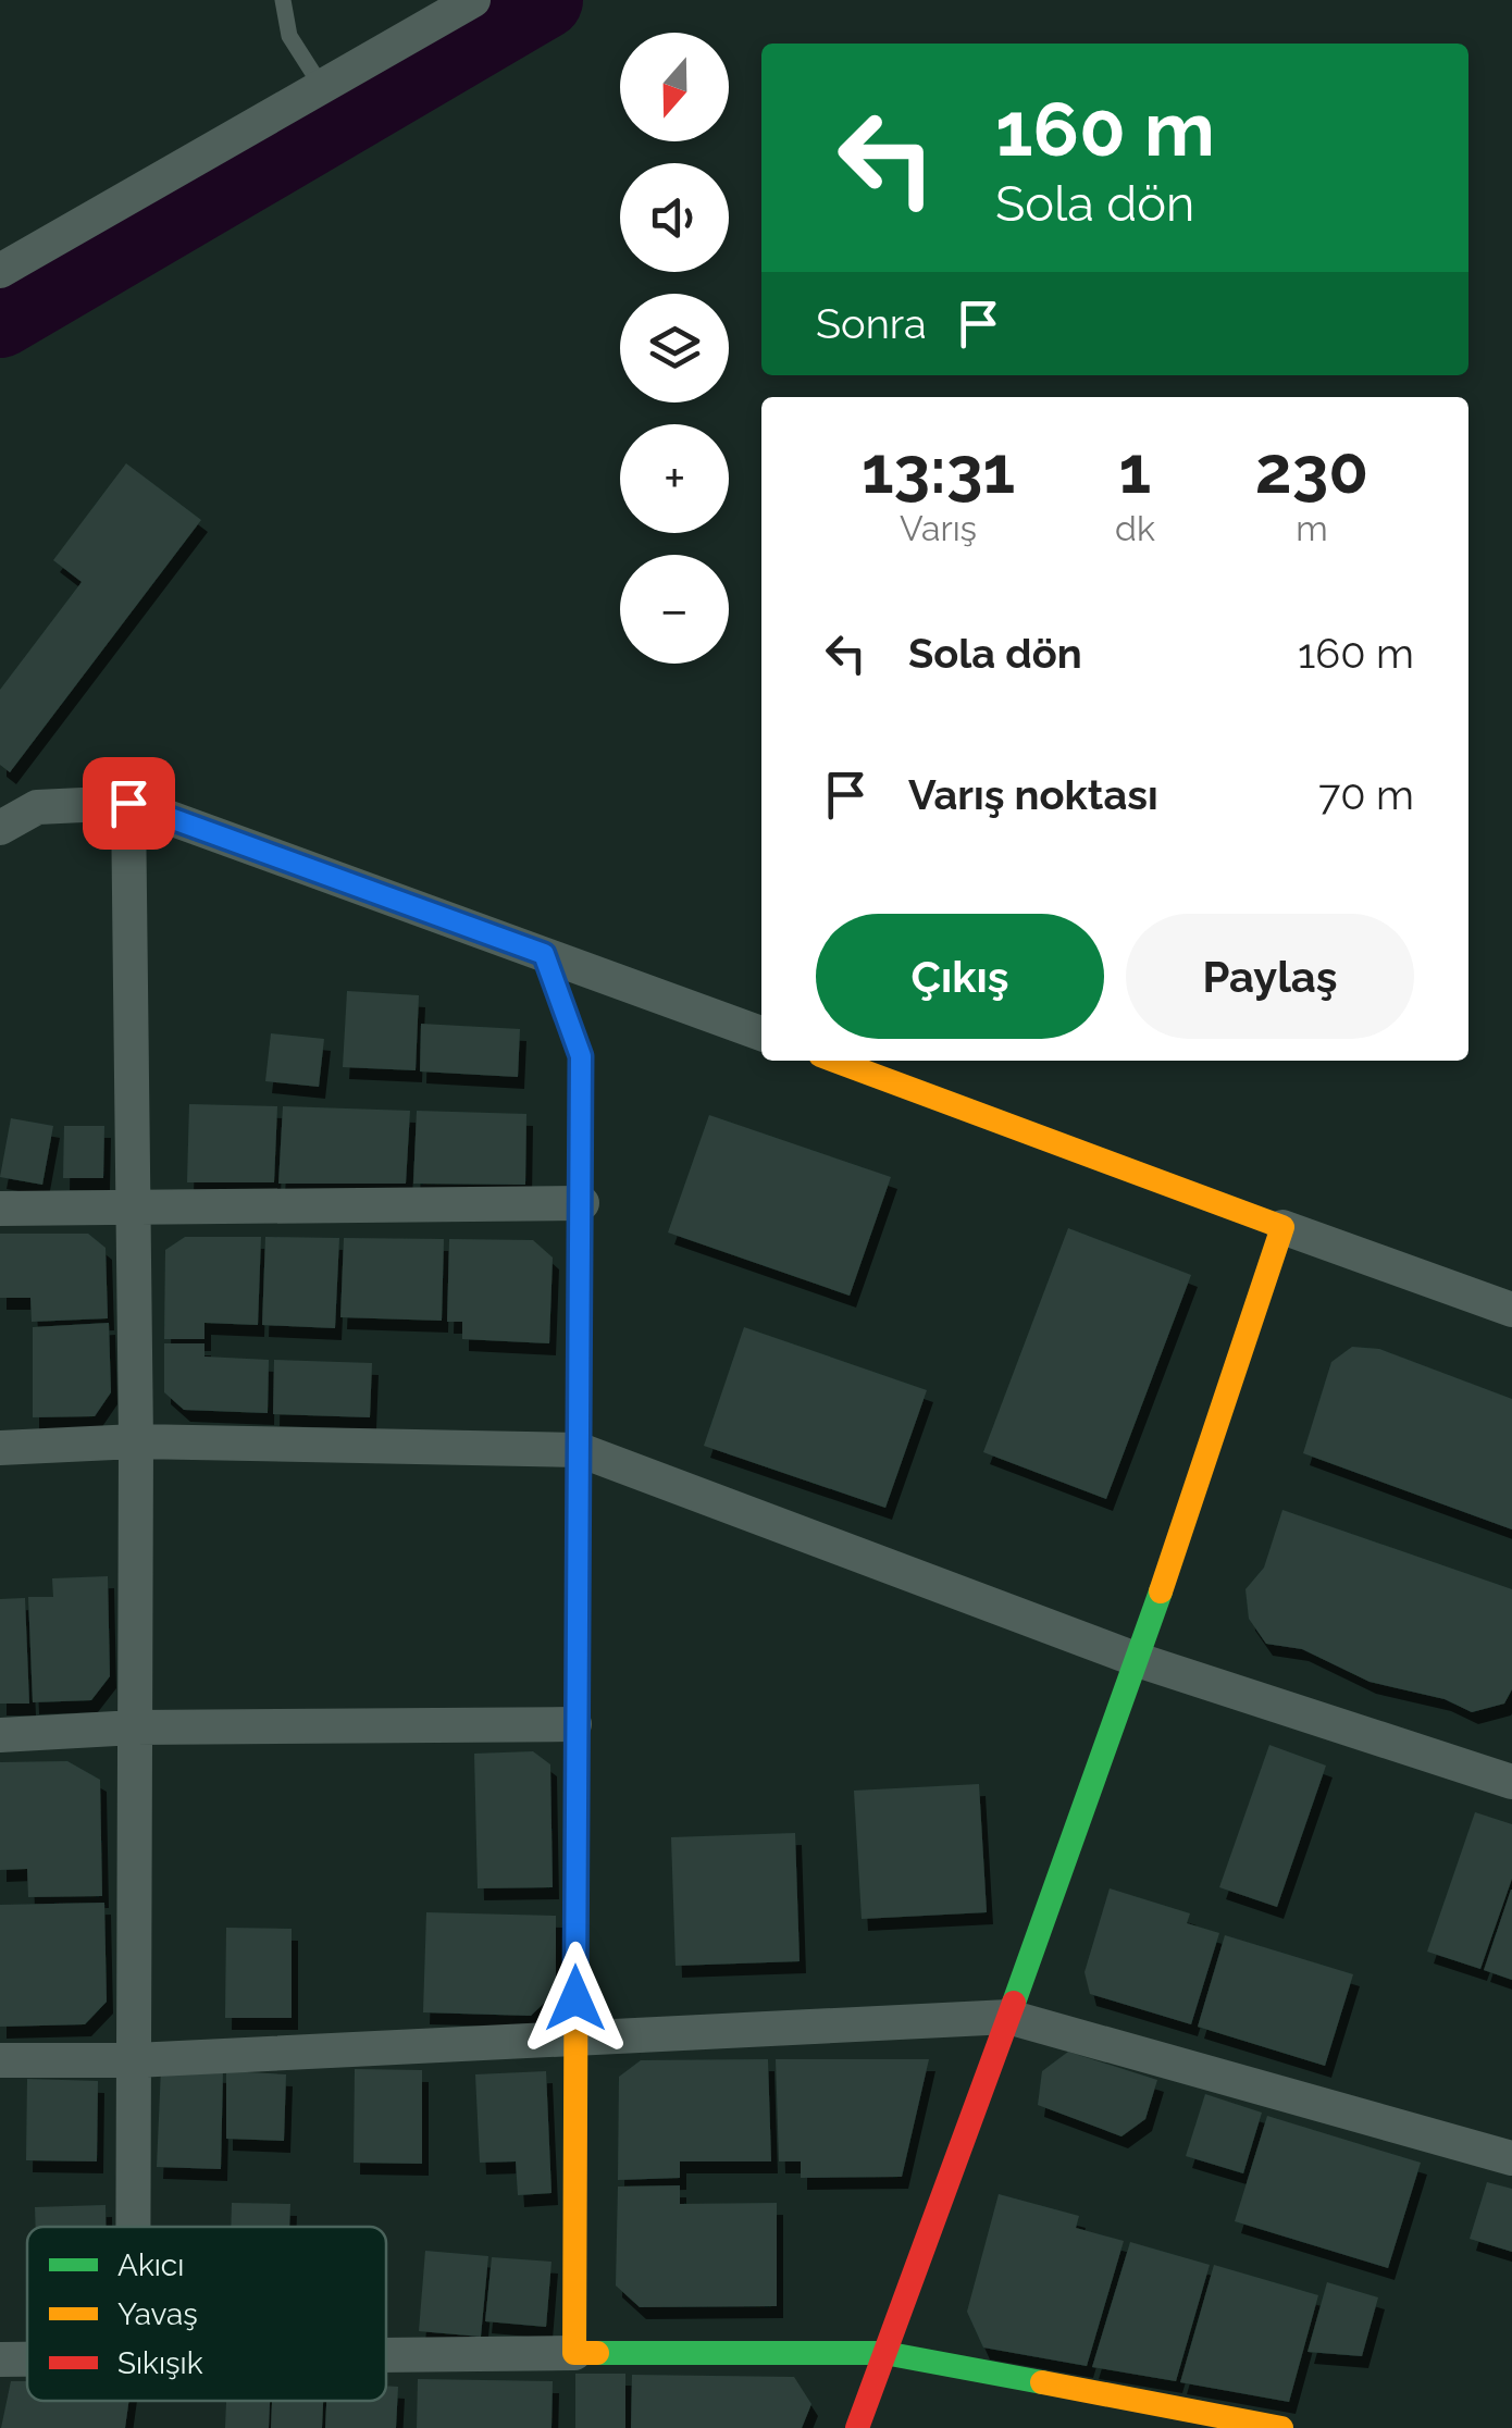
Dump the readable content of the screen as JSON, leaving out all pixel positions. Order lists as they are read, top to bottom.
{
  "legend": ["Akıcı", "Yavaş", "Sıkışık"],
  "north": "bottom",
  "page": {
    "map_buttons": ["+", "−"],
    "turn": ["160 m", "Sola dön"],
    "then": "Sonra",
    "eta": [
      "13:31",
      "Varış",
      "1",
      "dk",
      "230",
      "m"
    ],
    "list": [
      {
        "name": "Sola dön",
        "value": "160 m"
      },
      {
        "name": "Varış noktası",
        "value": "70 m"
      }
    ],
    "buttons": ["Çıkış", "Paylaş"]
  }
}
